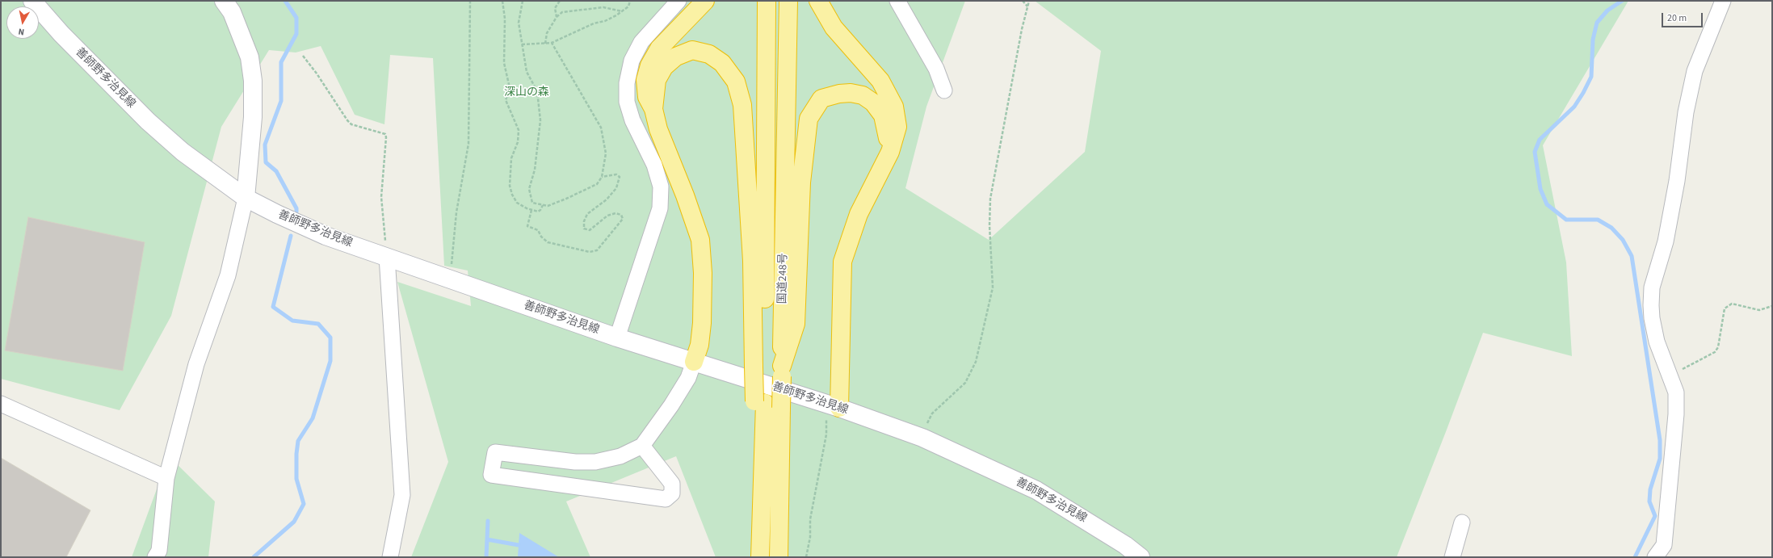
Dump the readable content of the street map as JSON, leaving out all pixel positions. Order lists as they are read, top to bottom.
{
  "streets": {
    "highway": ["国道248号"],
    "main road": ["善師野多治見線"]
  },
  "parks": ["深山の森"],
  "scale_bar": "20 m",
  "north": "bottom"
}
